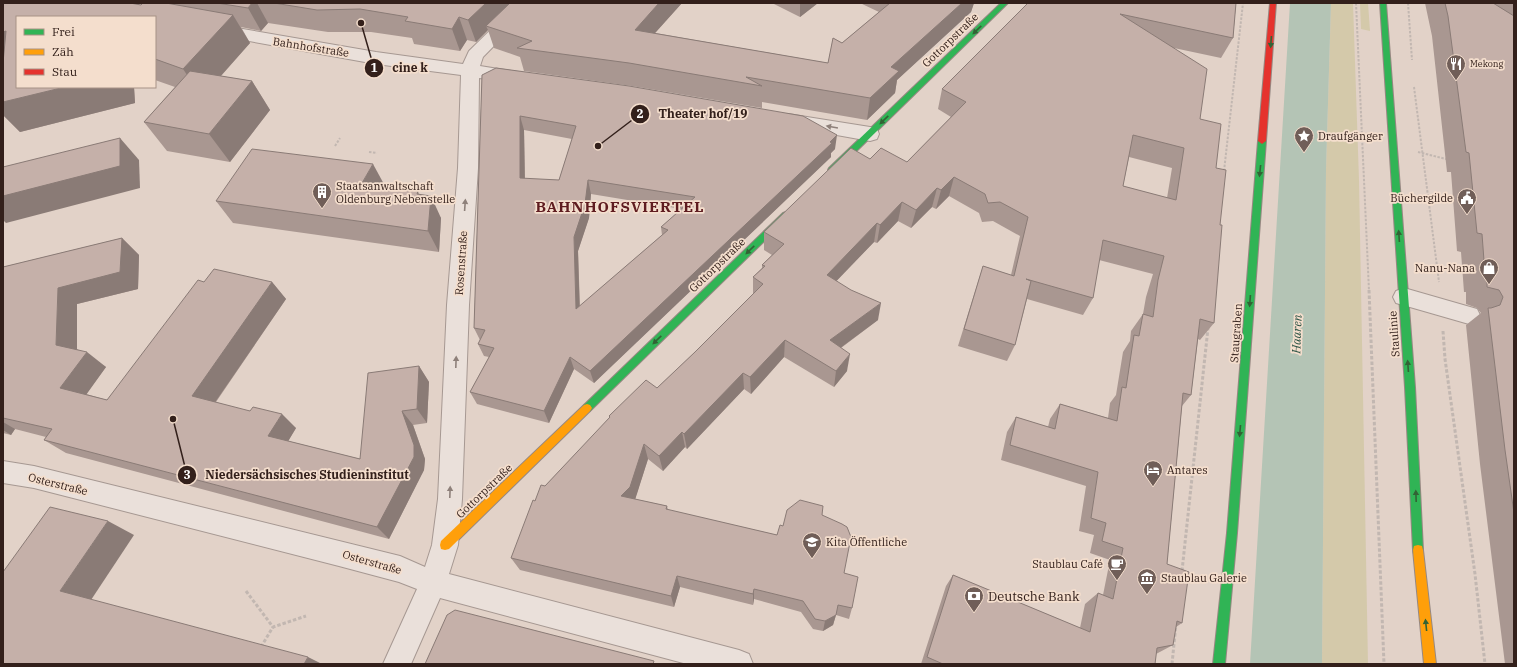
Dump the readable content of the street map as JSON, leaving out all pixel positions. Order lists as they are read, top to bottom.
{
  "streets": {
    "street": [
      "Gottorpstraße",
      "Bahnhofstraße",
      "Rosenstraße",
      "Staugraben",
      "Staulinie",
      "Osterstraße"
    ]
  },
  "crossings": [
    ["Gottorpstraße", "Rosenstraße"],
    ["Bahnhofstraße", "Rosenstraße"],
    ["Rosenstraße", "Osterstraße"]
  ],
  "one_way": [
    "Gottorpstraße",
    "Rosenstraße",
    "Staugraben",
    "Staulinie"
  ],
  "districts": ["BAHNHOFSVIERTEL"],
  "water": ["Haaren"],
  "places": {
    "other": ["cine k", "Theater hof/19", "Niedersächsisches Studieninstitut"],
    "restaurant": ["Mekong"],
    "place": ["Draufgänger"],
    "building": ["Staatsanwaltschaft Oldenburg Nebenstelle"],
    "public building": ["Büchergilde"],
    "shop": ["Nanu-Nana"],
    "hotel": ["Antares"],
    "school or university": ["Kita Öffentliche"],
    "cafe": ["Staublau Café"],
    "museum": ["Staublau Galerie"],
    "bank": ["Deutsche Bank"]
  },
  "legend": ["Frei", "Zäh", "Stau"]
}
